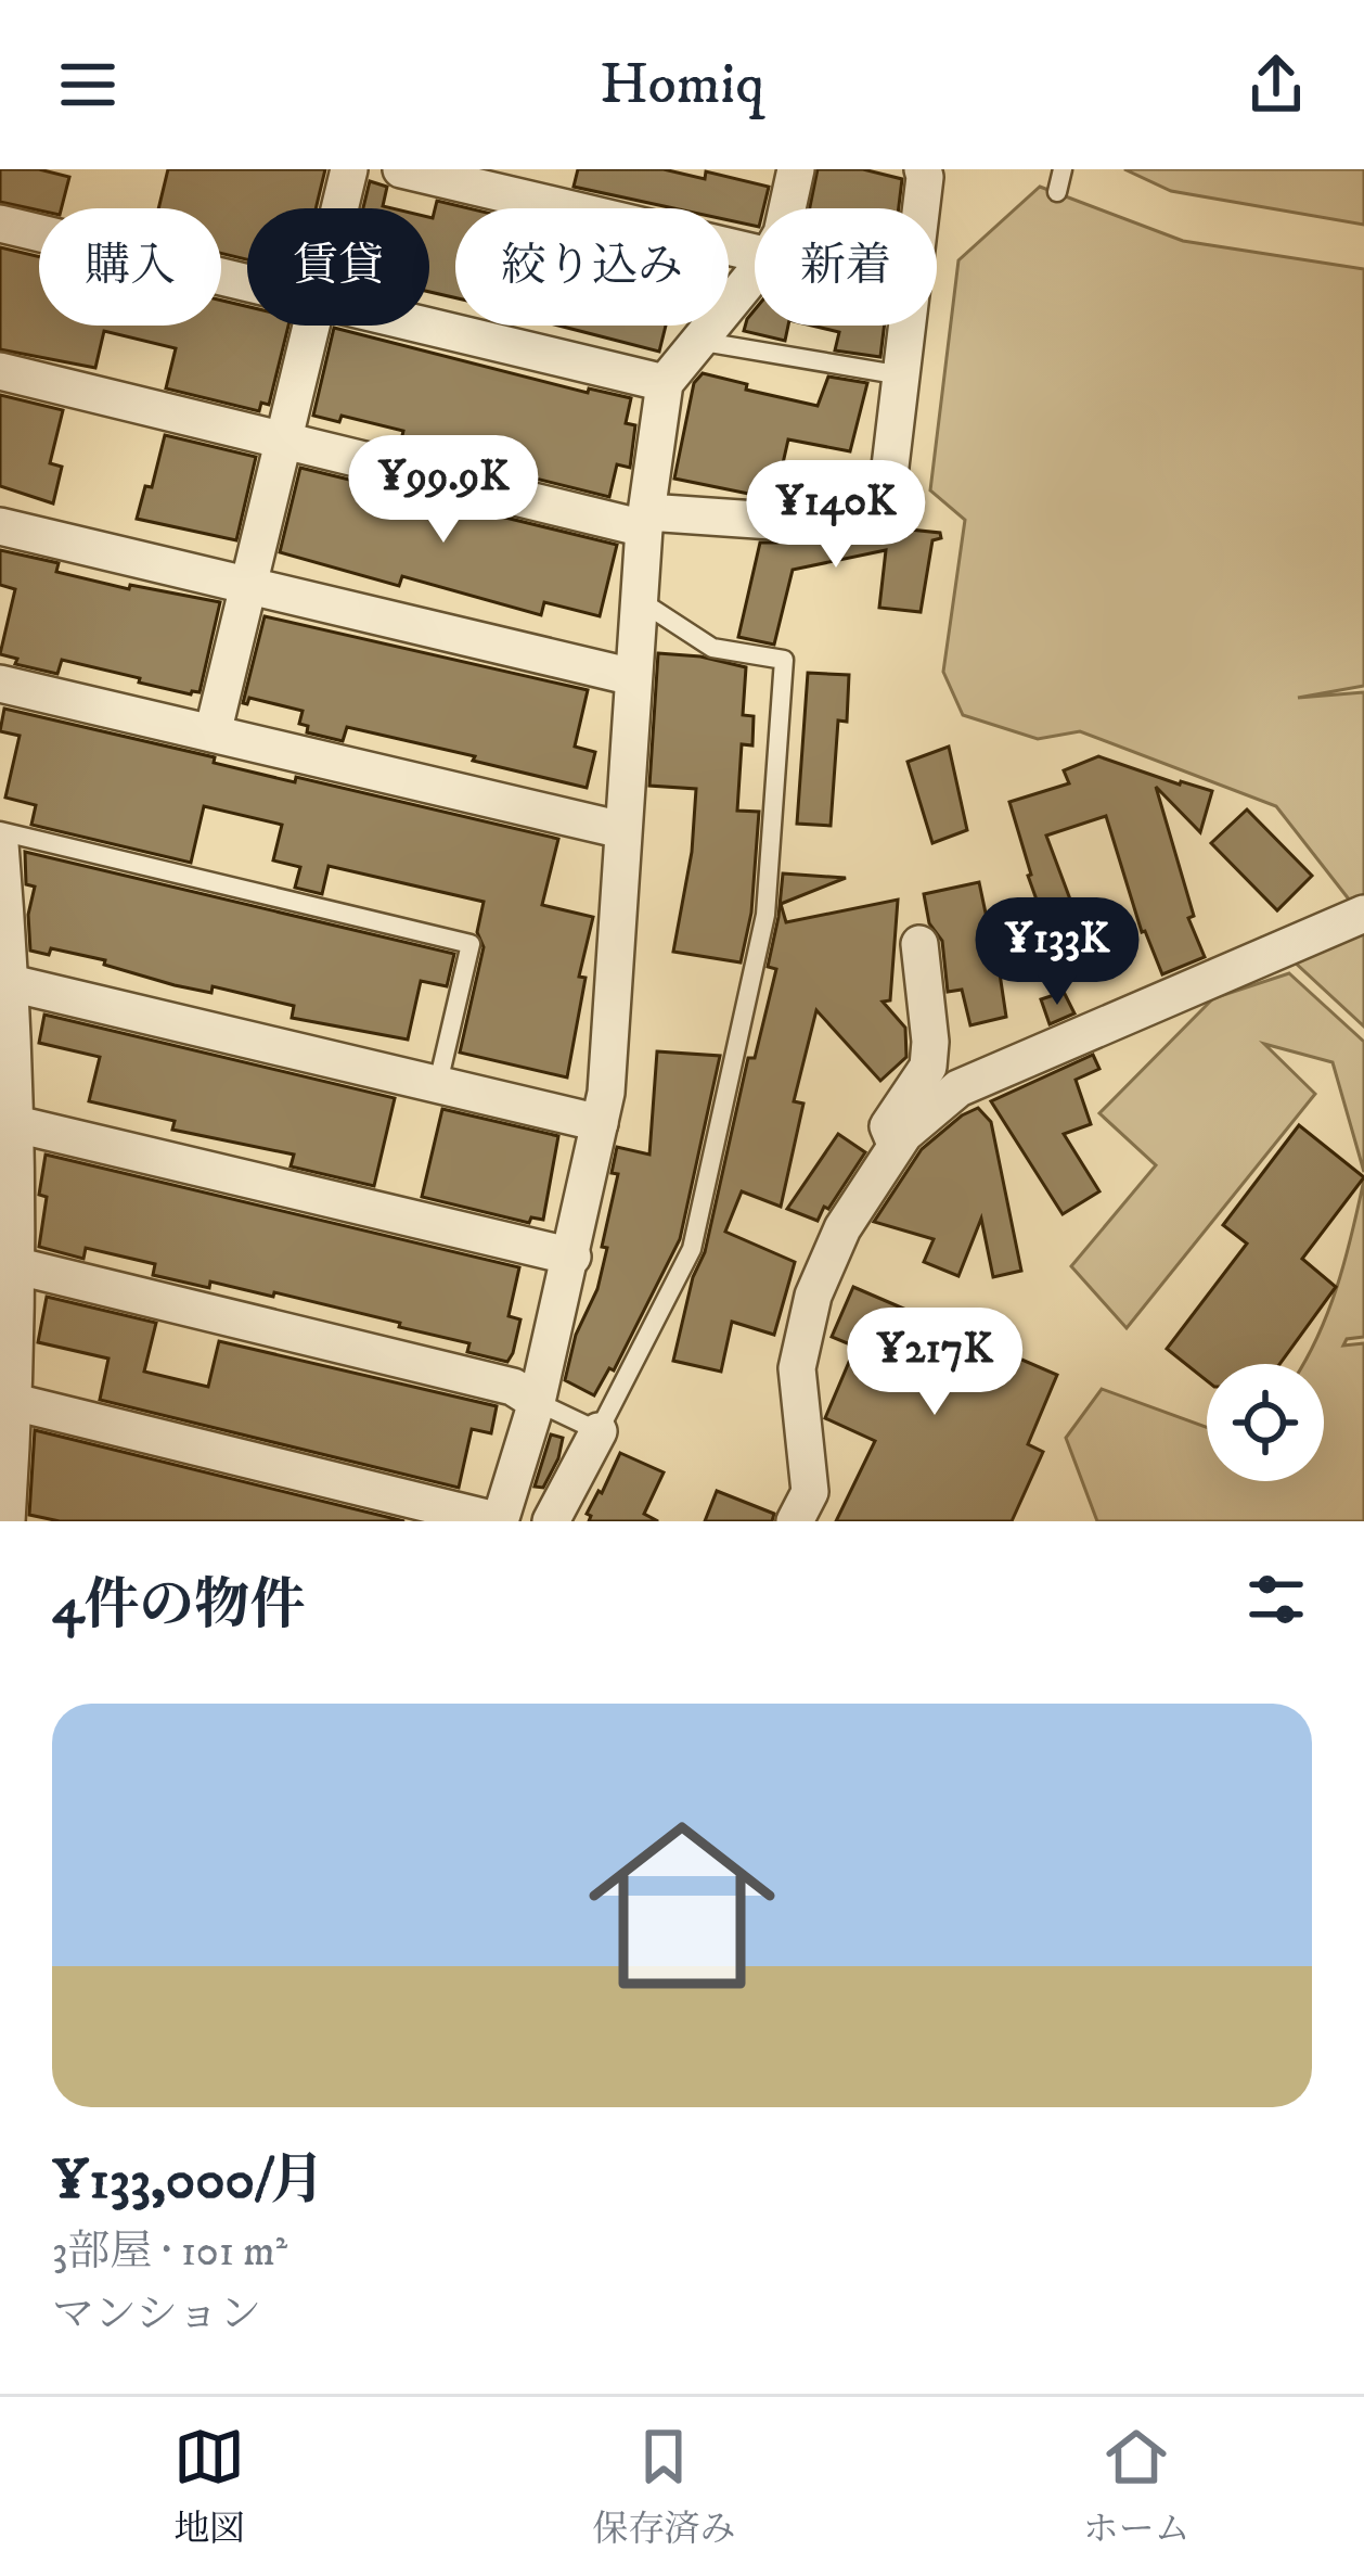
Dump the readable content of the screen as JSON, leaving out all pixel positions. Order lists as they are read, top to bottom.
{
  "page": {
    "header": "Homiq",
    "chip": [
      "購入",
      "賃貸",
      "絞り込み",
      "新着"
    ],
    "price": [
      "¥99.9K",
      "¥140K",
      "¥133K",
      "¥217K"
    ],
    "heading": "4件の物件",
    "list": [
      {
        "name": "¥133,000/月",
        "note": "3部屋 · 101 m² · マンション"
      }
    ],
    "tabs": ["地図", "保存済み", "ホーム"]
  }
}
